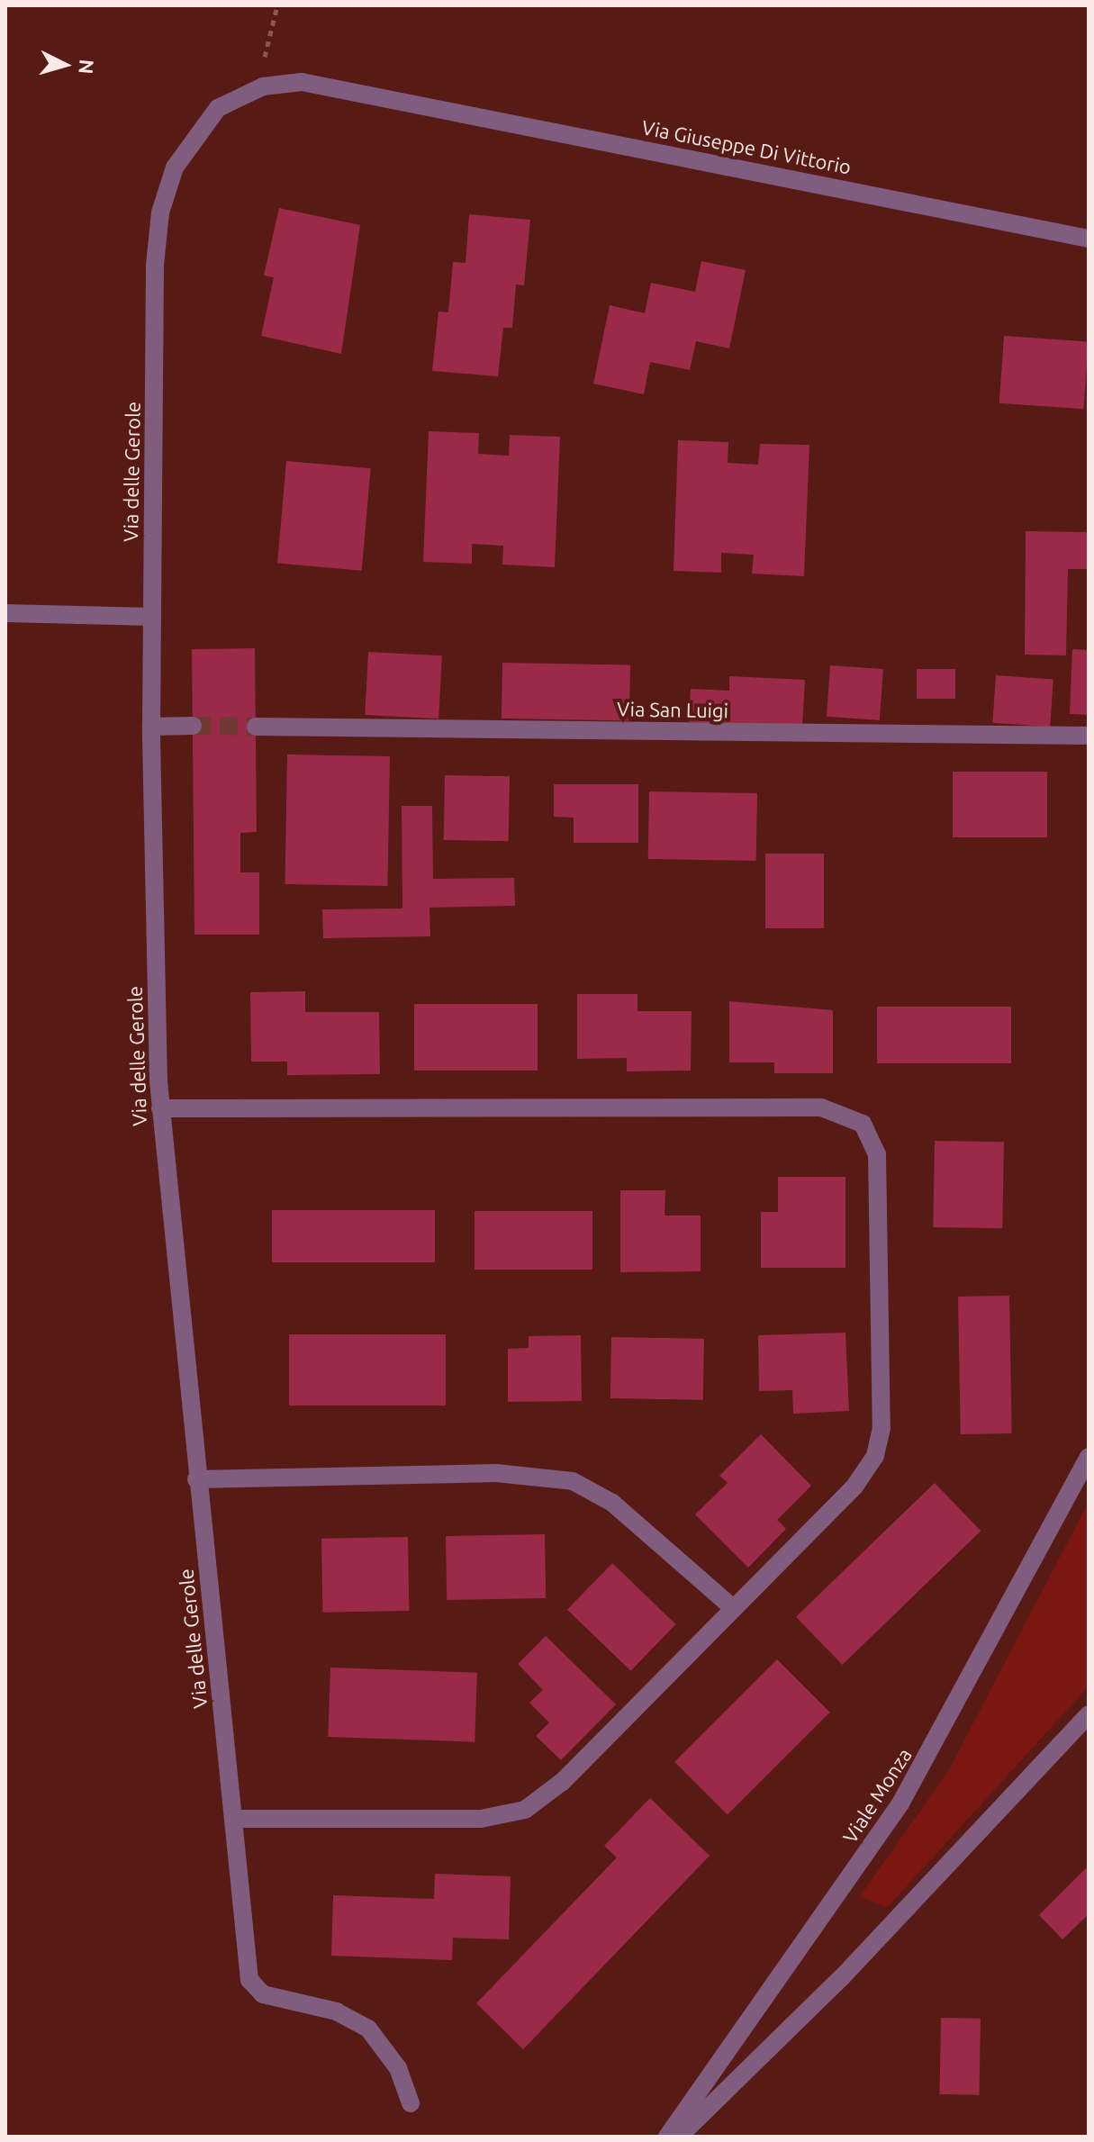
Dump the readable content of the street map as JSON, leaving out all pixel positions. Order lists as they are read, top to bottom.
{
  "streets": {
    "street": [
      "Via Giuseppe Di Vittorio",
      "Via delle Gerole",
      "Via San Luigi",
      "Viale Monza"
    ]
  },
  "crossings": [
    ["Via Giuseppe Di Vittorio", "Via delle Gerole"]
  ],
  "north": "right"
}
